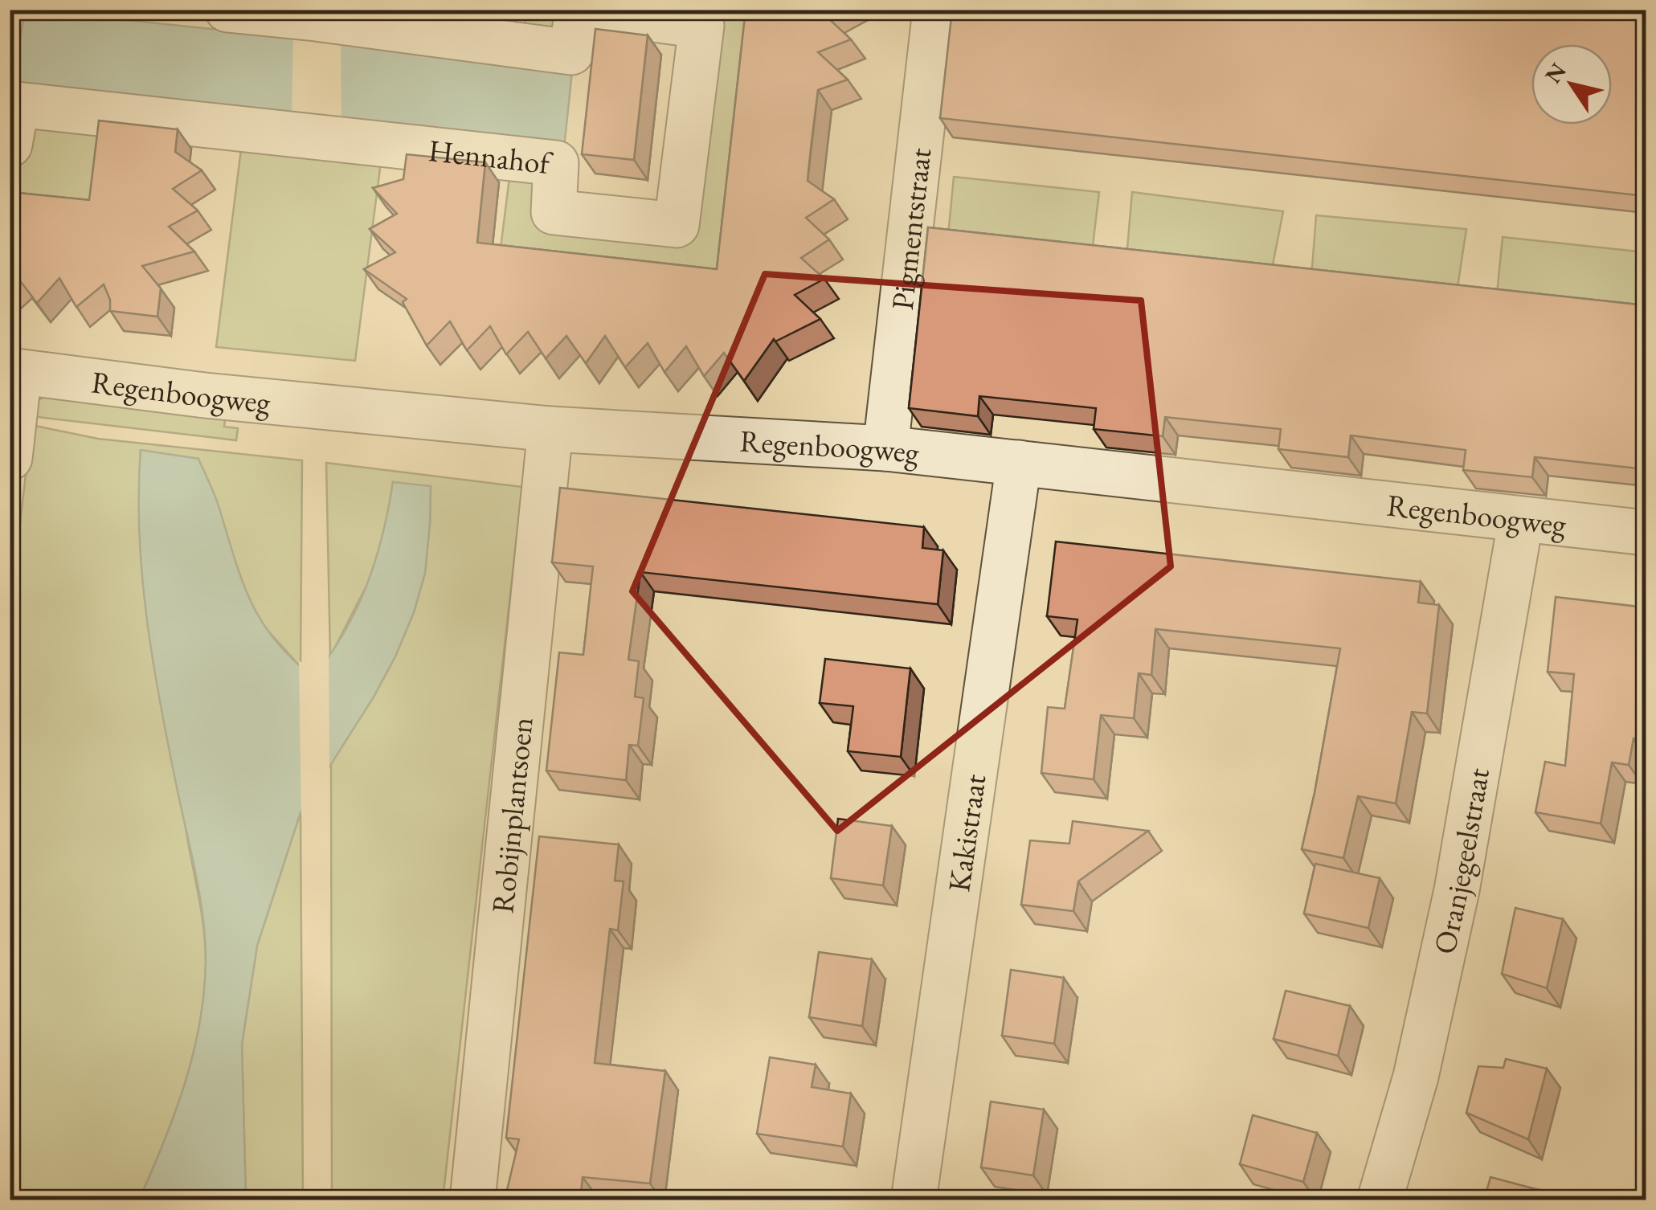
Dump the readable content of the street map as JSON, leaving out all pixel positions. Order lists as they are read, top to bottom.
{
  "streets": {
    "street": [
      "Hennahof",
      "Pigmentstraat",
      "Regenboogweg",
      "Robijnplantsoen",
      "Kakistraat",
      "Oranjegeelstraat"
    ]
  },
  "crossings": [
    ["Pigmentstraat", "Regenboogweg"],
    ["Regenboogweg", "Robijnplantsoen"],
    ["Regenboogweg", "Kakistraat"],
    ["Regenboogweg", "Oranjegeelstraat"]
  ],
  "north": "top left"
}
